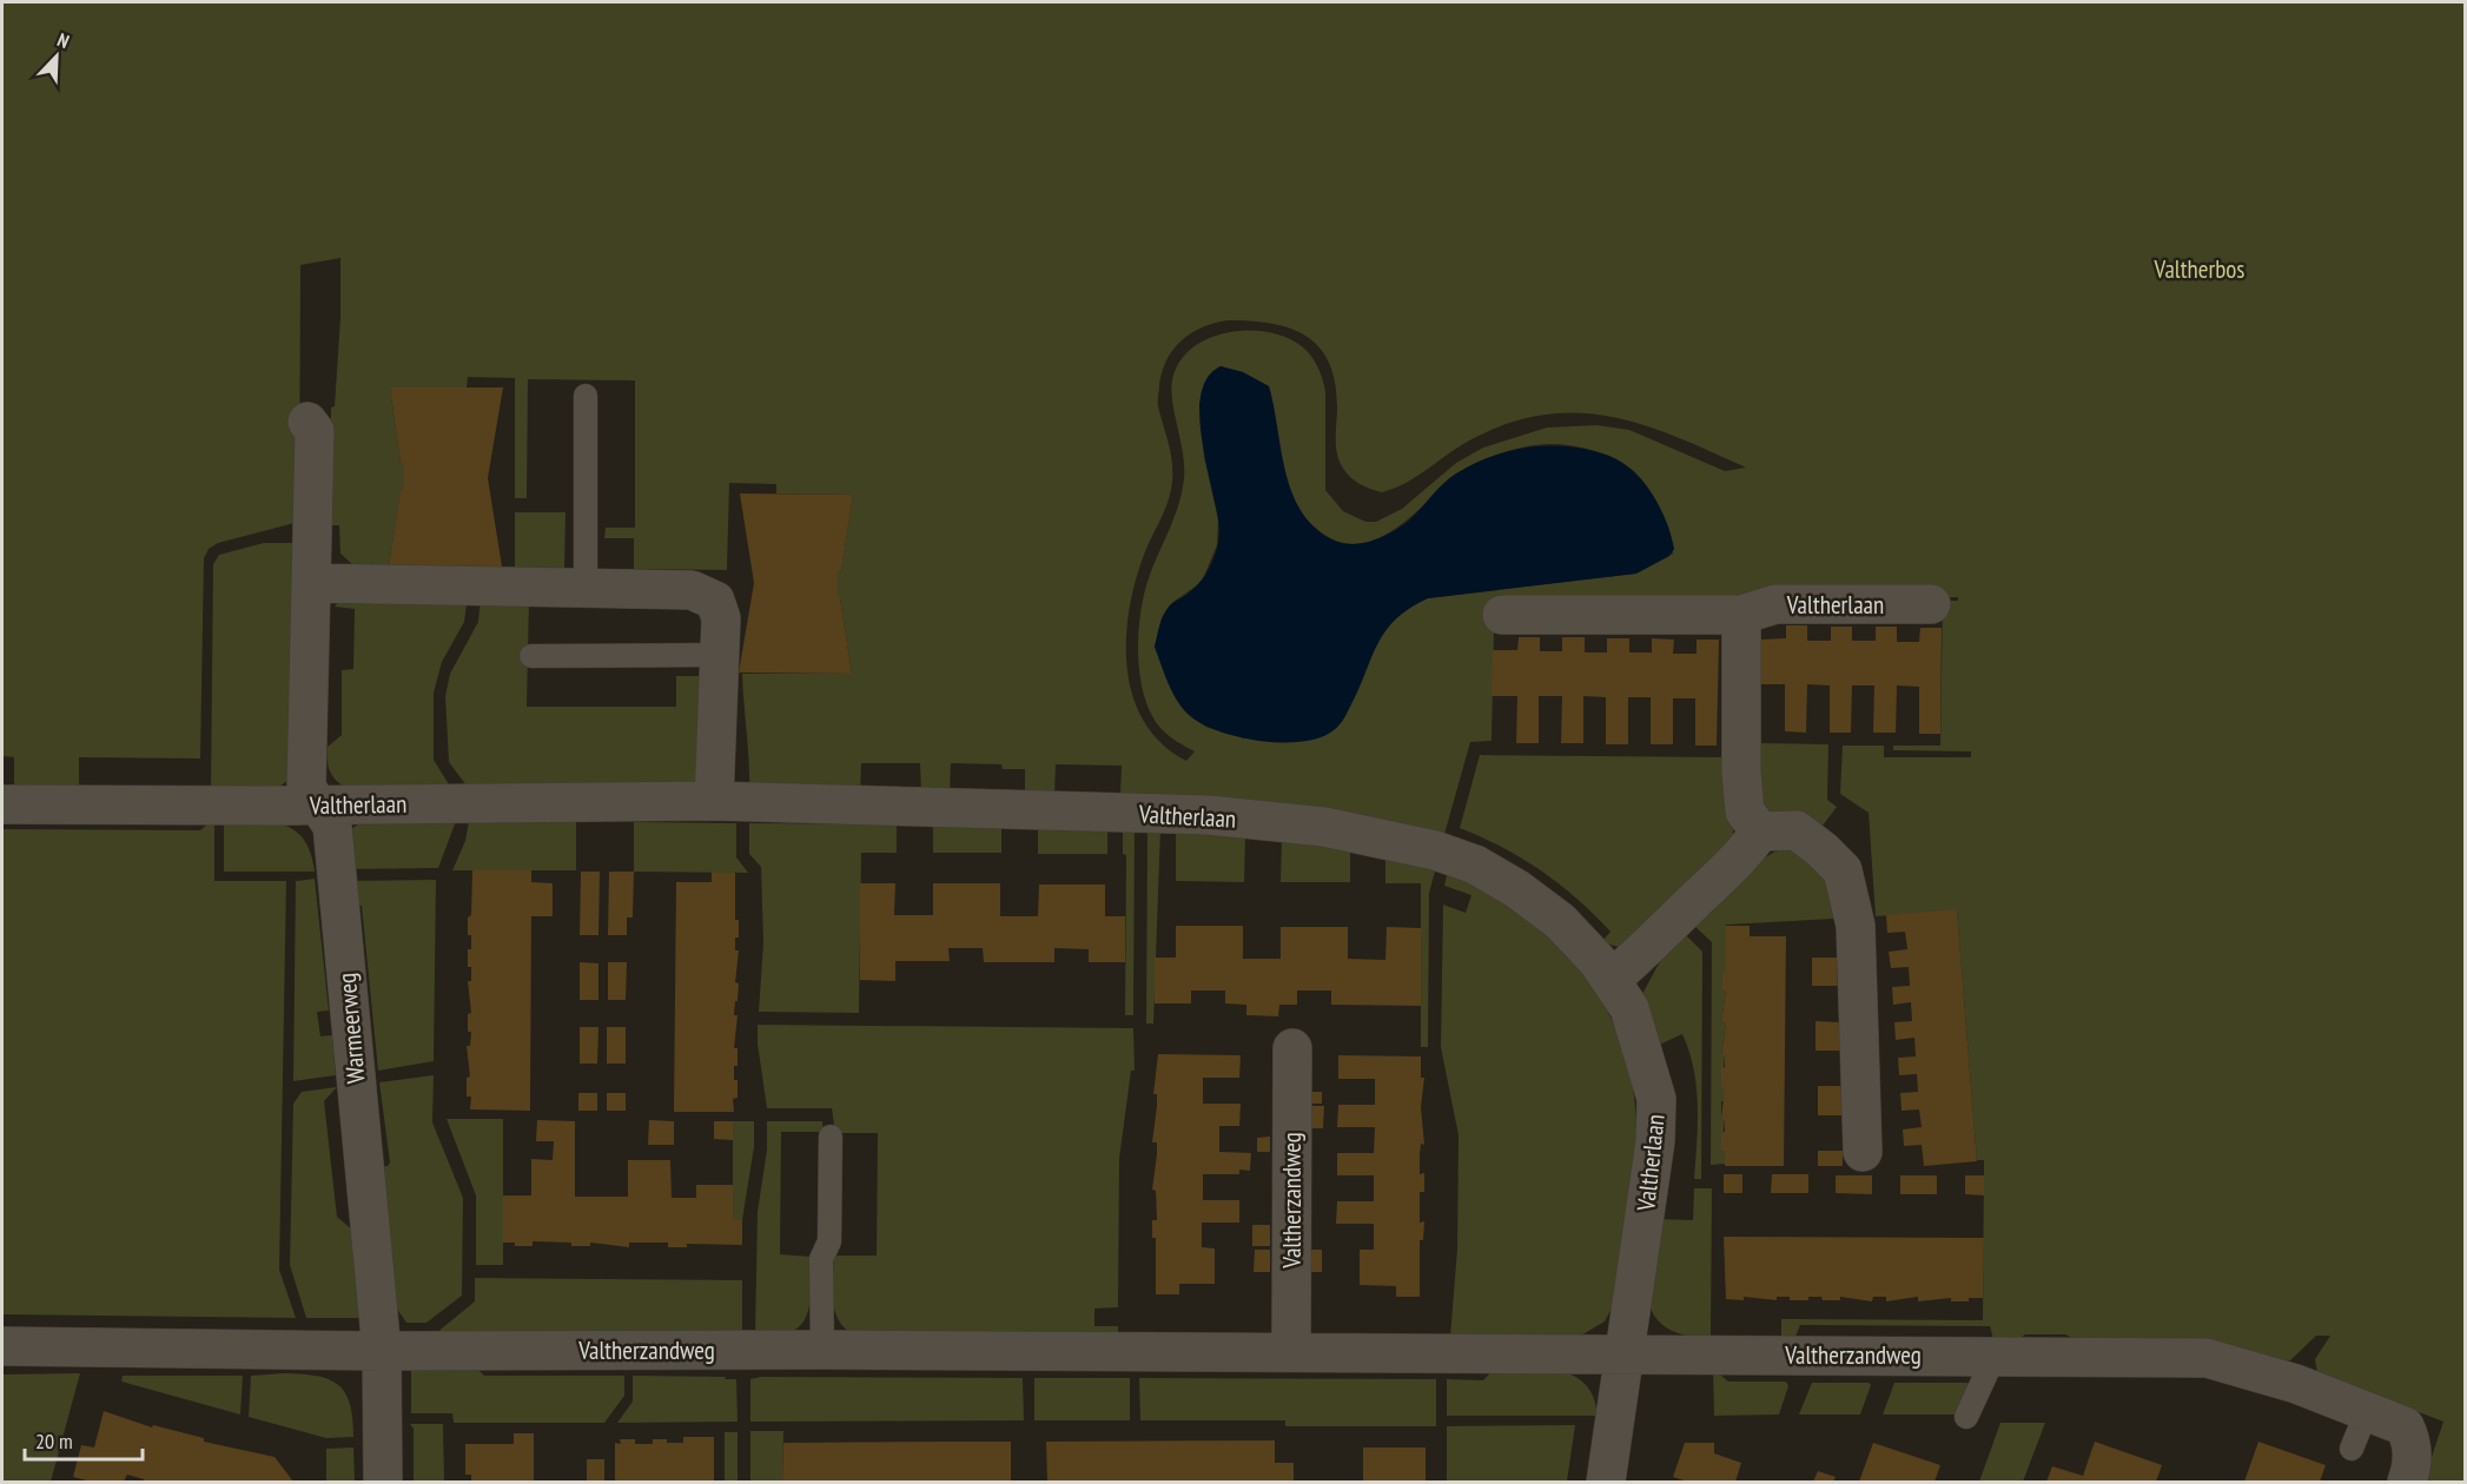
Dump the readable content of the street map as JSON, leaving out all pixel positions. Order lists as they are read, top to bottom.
{
  "streets": {
    "street": ["Valtherlaan", "Warmeerweg", "Valtherzandweg"]
  },
  "crossings": [
    ["Valtherlaan", "Warmeerweg"],
    ["Valtherlaan", "Valtherzandweg"],
    ["Warmeerweg", "Valtherzandweg"]
  ],
  "parks": ["Valtherbos"],
  "scale_bar": "20 m",
  "north": "top right"
}
